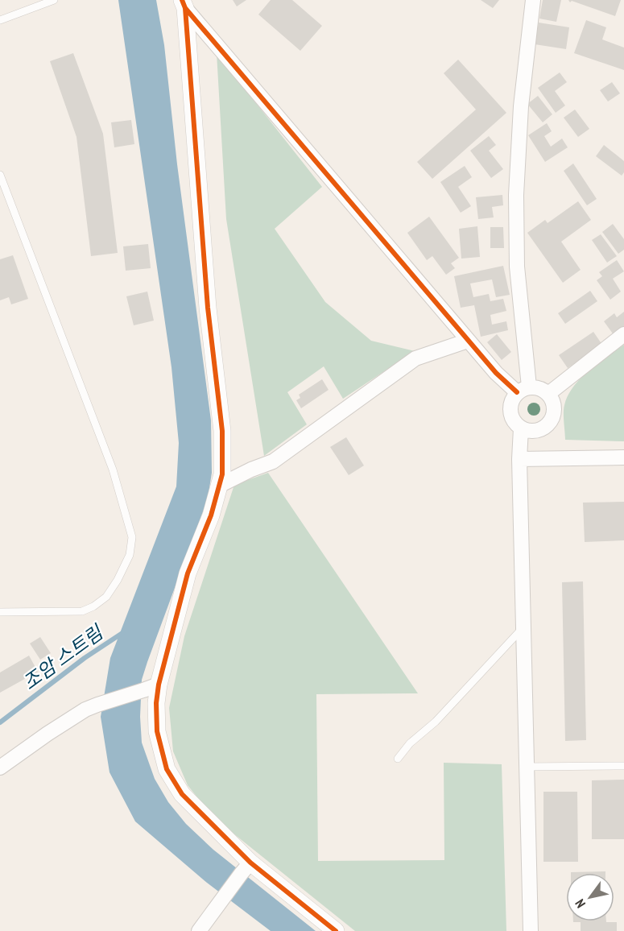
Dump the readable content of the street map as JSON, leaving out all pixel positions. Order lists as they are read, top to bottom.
{
  "water": ["조암 스트림"],
  "north": "bottom left"
}
